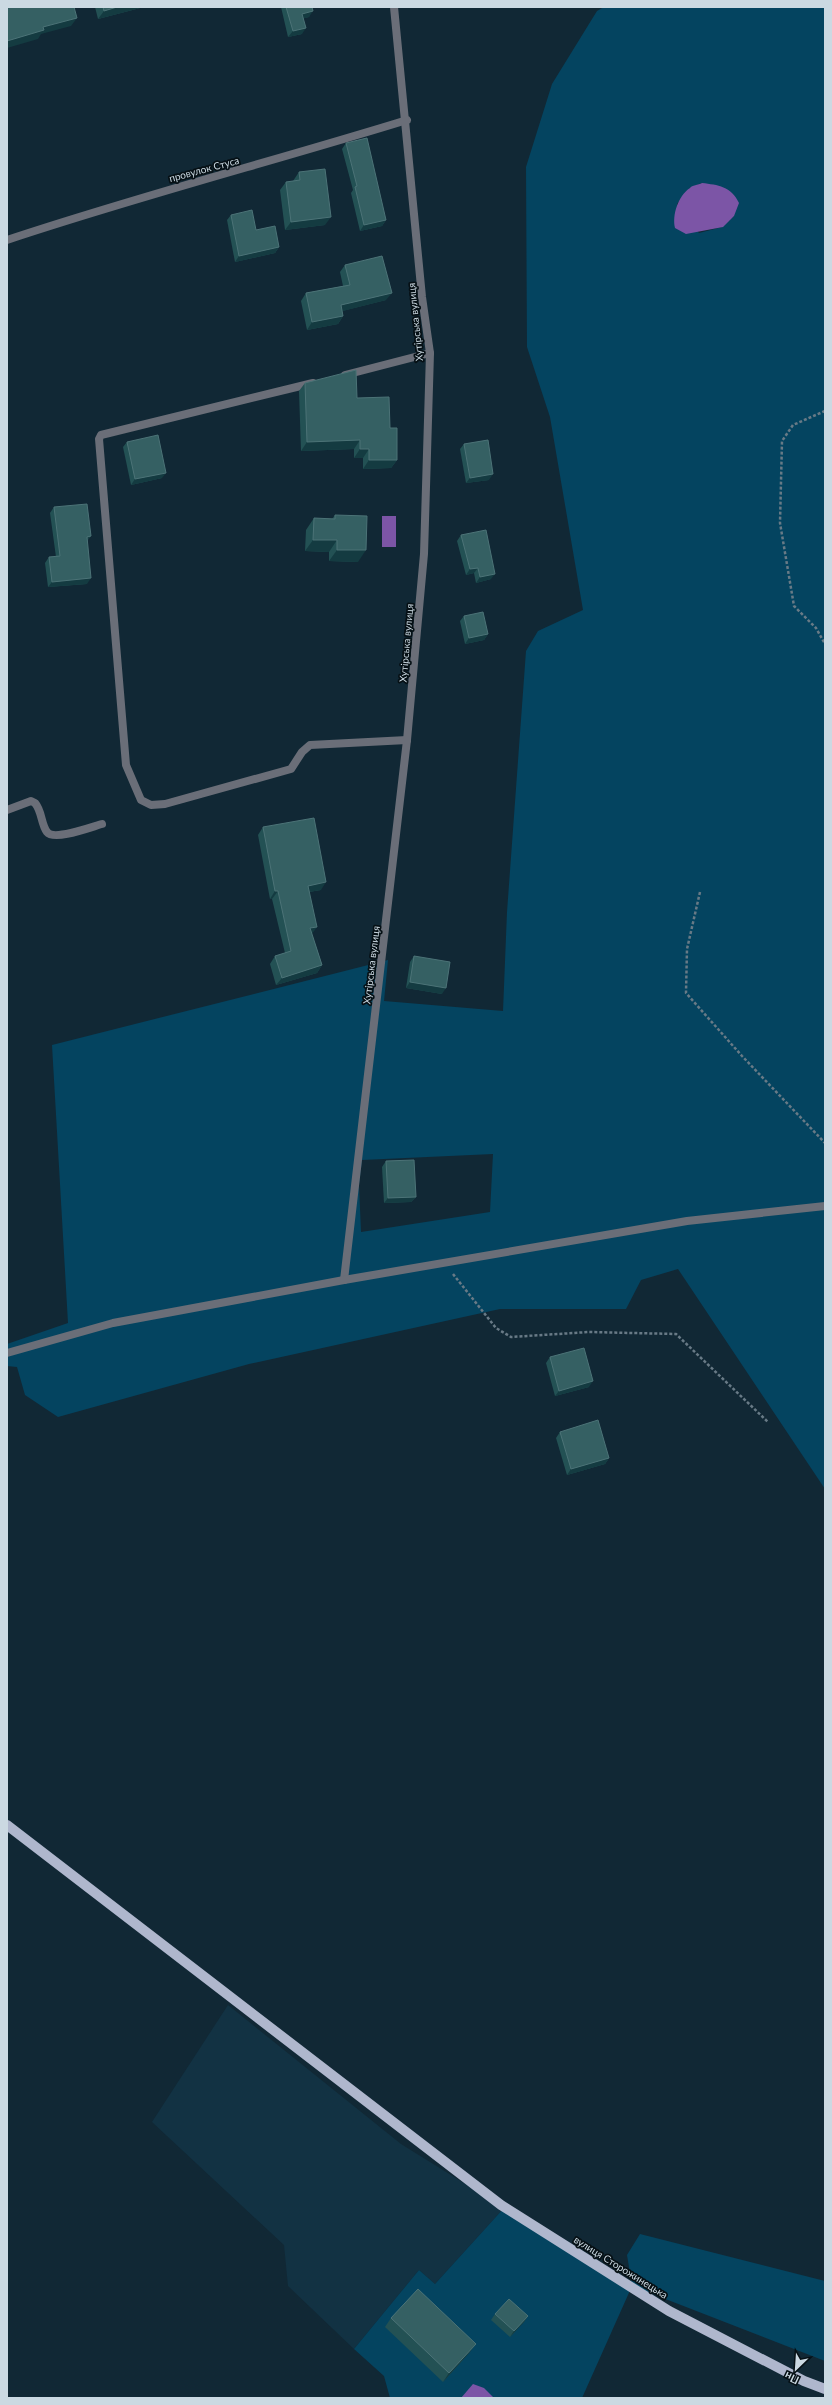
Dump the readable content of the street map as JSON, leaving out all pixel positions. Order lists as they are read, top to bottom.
{
  "streets": {
    "main road": ["вулиця Сторожинецька"],
    "street": ["провулок Стуса", "Хутірська вулиця"]
  },
  "crossings": [
    ["провулок Стуса", "Хутірська вулиця"]
  ],
  "north": "bottom left"
}
